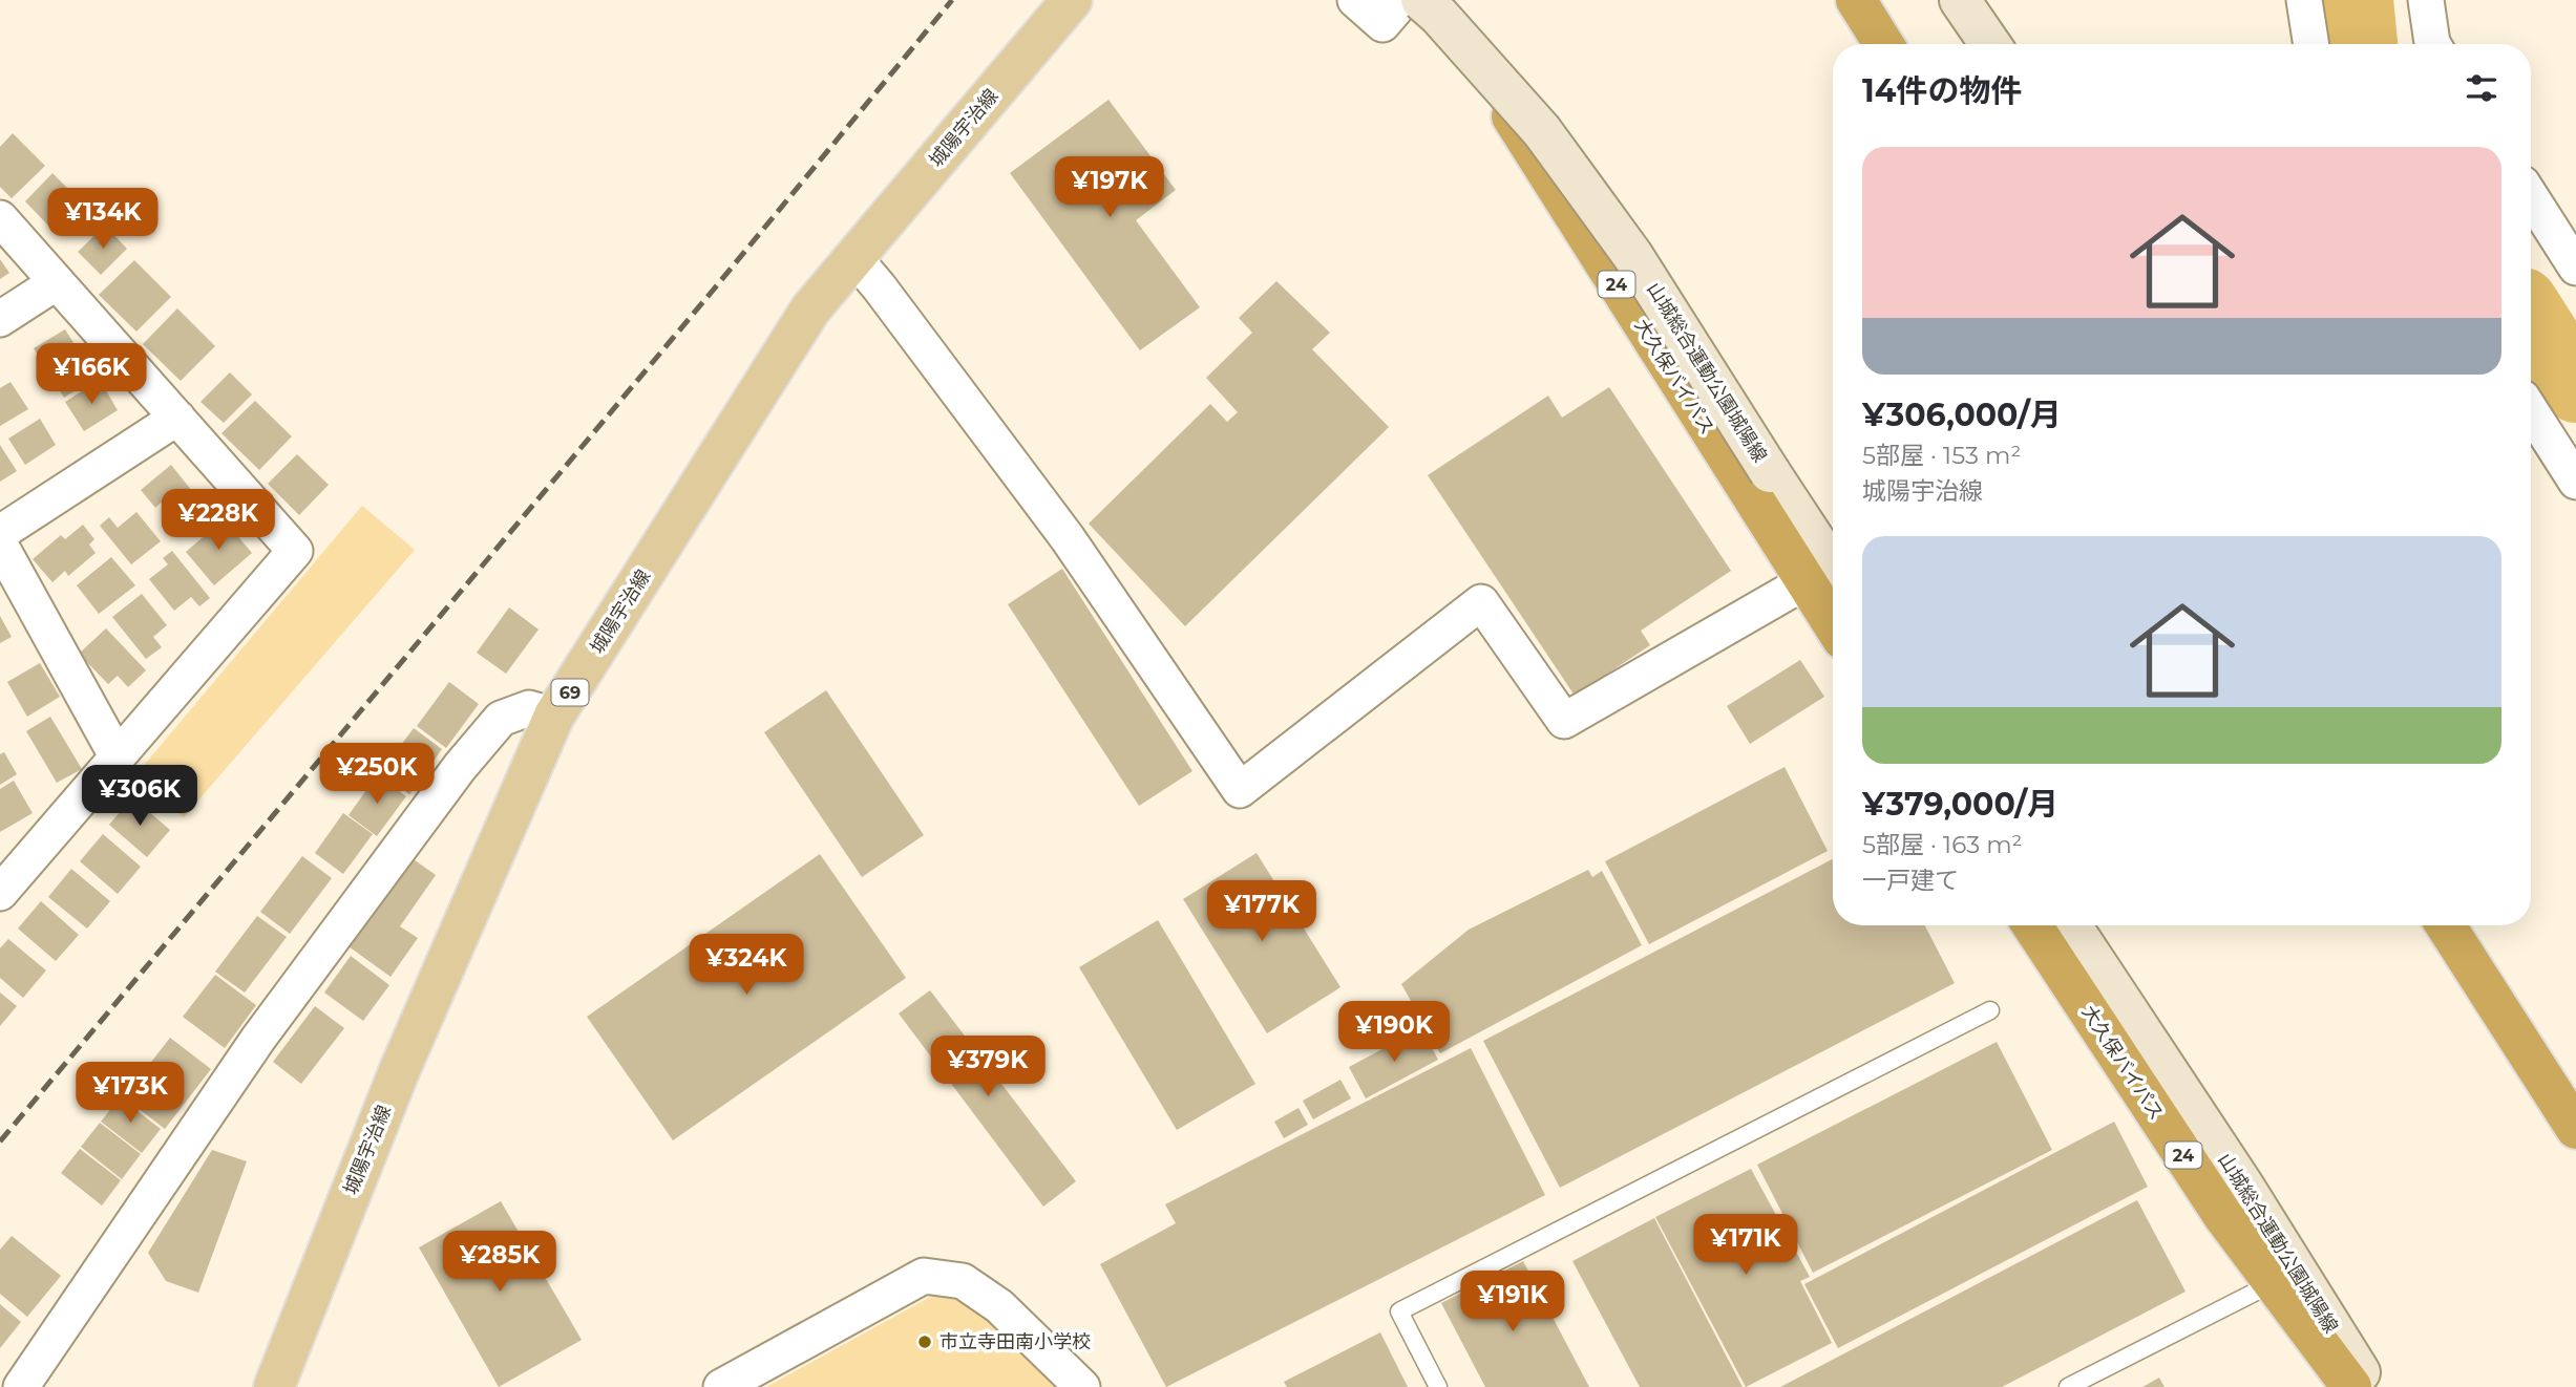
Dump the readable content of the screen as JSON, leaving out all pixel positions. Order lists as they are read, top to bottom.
{
  "streets": {
    "highway": ["24", "大久保バイパス"],
    "main road": ["城陽宇治線", "山城総合運動公園城陽線", "69"]
  },
  "crossings": [
    ["山城総合運動公園城陽線", "大久保バイパス"]
  ],
  "places": ["市立寺田南小学校"],
  "page": {
    "heading": "14件の物件",
    "list": [
      {
        "name": "¥306,000/月",
        "note": "5部屋 · 153 m² · 城陽宇治線"
      },
      {
        "name": "¥379,000/月",
        "note": "5部屋 · 163 m² · 一戸建て"
      }
    ],
    "price": [
      "¥197K",
      "¥134K",
      "¥166K",
      "¥228K",
      "¥250K",
      "¥306K",
      "¥177K",
      "¥324K",
      "¥190K",
      "¥379K",
      "¥173K",
      "¥171K",
      "¥285K",
      "¥191K"
    ]
  }
}
